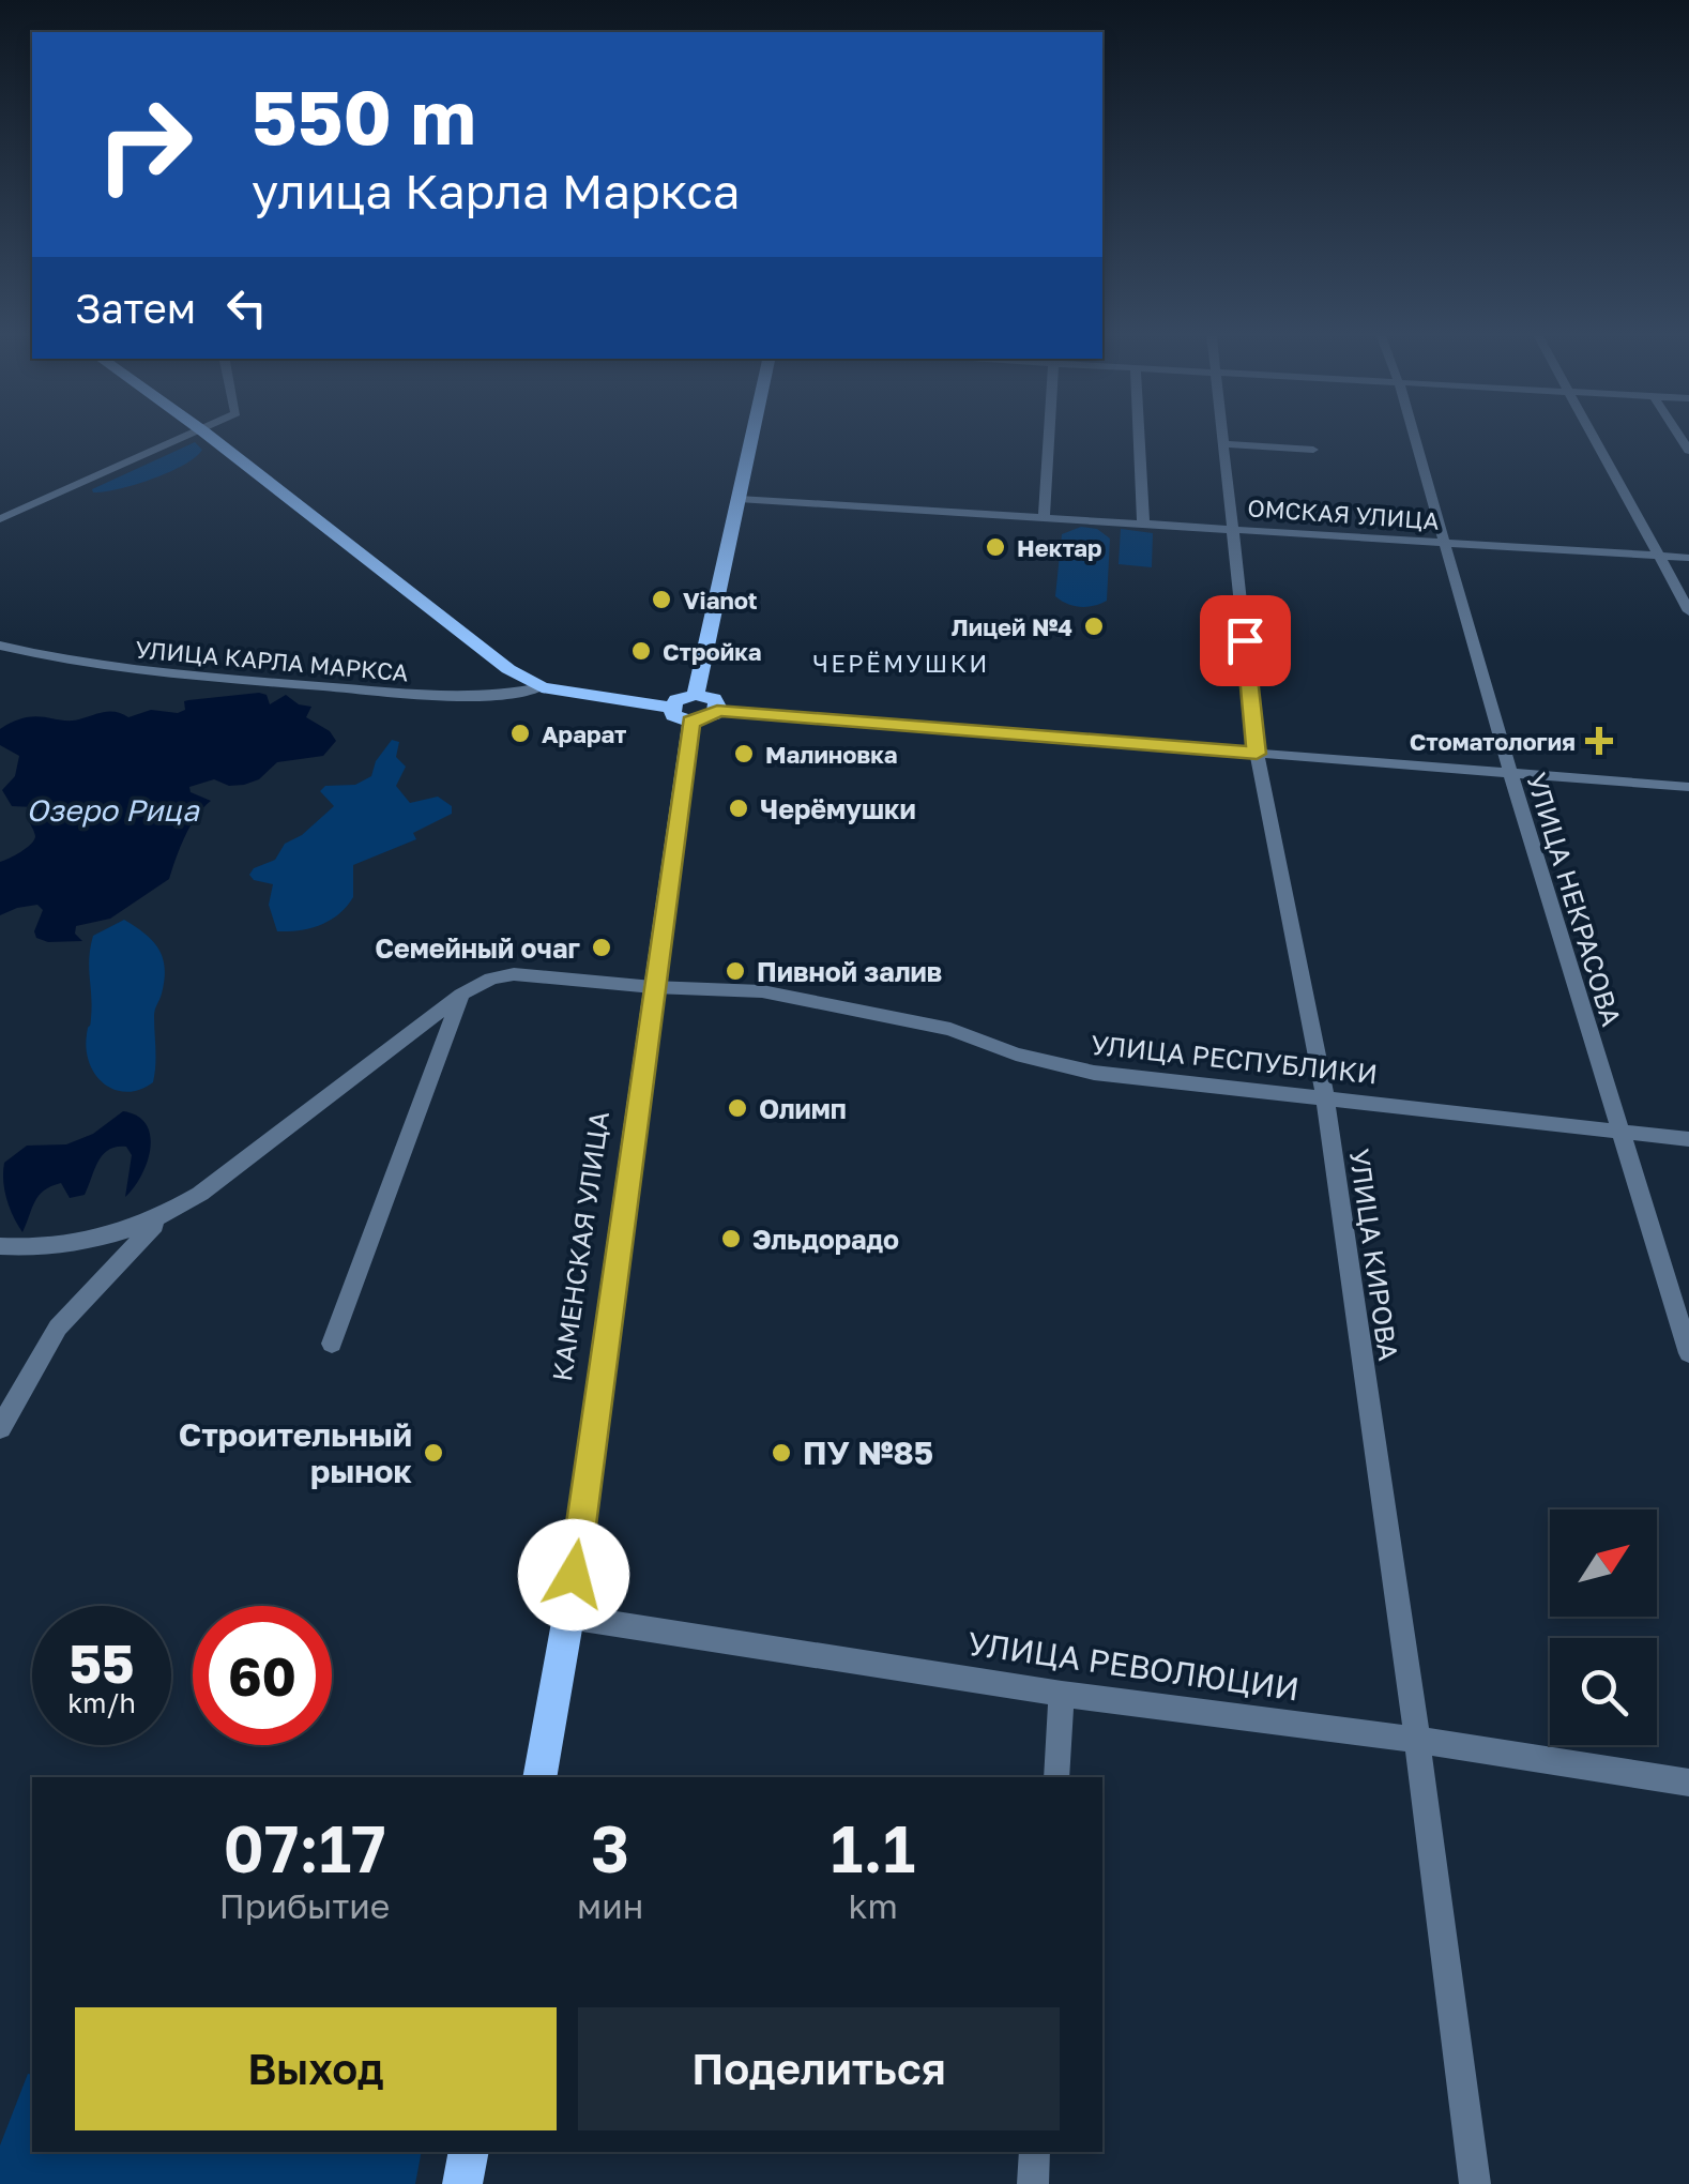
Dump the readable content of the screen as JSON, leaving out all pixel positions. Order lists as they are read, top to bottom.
{
  "streets": {
    "main road": ["КАМЕНСКАЯ УЛИЦА"],
    "street": [
      "ОМСКАЯ УЛИЦА",
      "УЛИЦА КАРЛА МАРКСА",
      "УЛИЦА НЕКРАСОВА",
      "УЛИЦА РЕСПУБЛИКИ",
      "УЛИЦА КИРОВА",
      "УЛИЦА РЕВОЛЮЦИИ"
    ]
  },
  "crossings": [
    ["ОМСКАЯ УЛИЦА", "УЛИЦА НЕКРАСОВА"],
    ["ОМСКАЯ УЛИЦА", "КАМЕНСКАЯ УЛИЦА"],
    ["ОМСКАЯ УЛИЦА", "УЛИЦА КИРОВА"],
    ["УЛИЦА НЕКРАСОВА", "УЛИЦА РЕСПУБЛИКИ"],
    ["УЛИЦА РЕСПУБЛИКИ", "КАМЕНСКАЯ УЛИЦА"],
    ["УЛИЦА РЕСПУБЛИКИ", "УЛИЦА КИРОВА"],
    ["КАМЕНСКАЯ УЛИЦА", "УЛИЦА РЕВОЛЮЦИИ"],
    ["УЛИЦА КИРОВА", "УЛИЦА РЕВОЛЮЦИИ"]
  ],
  "districts": ["ЧЕРЁМУШКИ"],
  "water": ["Озеро Рица"],
  "places": {
    "other": [
      "Нектар",
      "Vianot",
      "Лицей №4",
      "Стройка",
      "Арарат",
      "Малиновка",
      "Черёмушки",
      "Семейный очаг",
      "Пивной залив",
      "Олимп",
      "Эльдорадо",
      "Строительный рынок",
      "ПУ №85"
    ],
    "health": ["Стоматология"]
  },
  "north": "top right",
  "page": {
    "turn": ["550 m", "улица Карла Маркса"],
    "then": "Затем",
    "speed": "55 km/h",
    "limit": "60",
    "eta": [
      "07:17",
      "Прибытие",
      "3",
      "мин",
      "1.1",
      "km"
    ],
    "buttons": ["Выход", "Поделиться"]
  }
}
